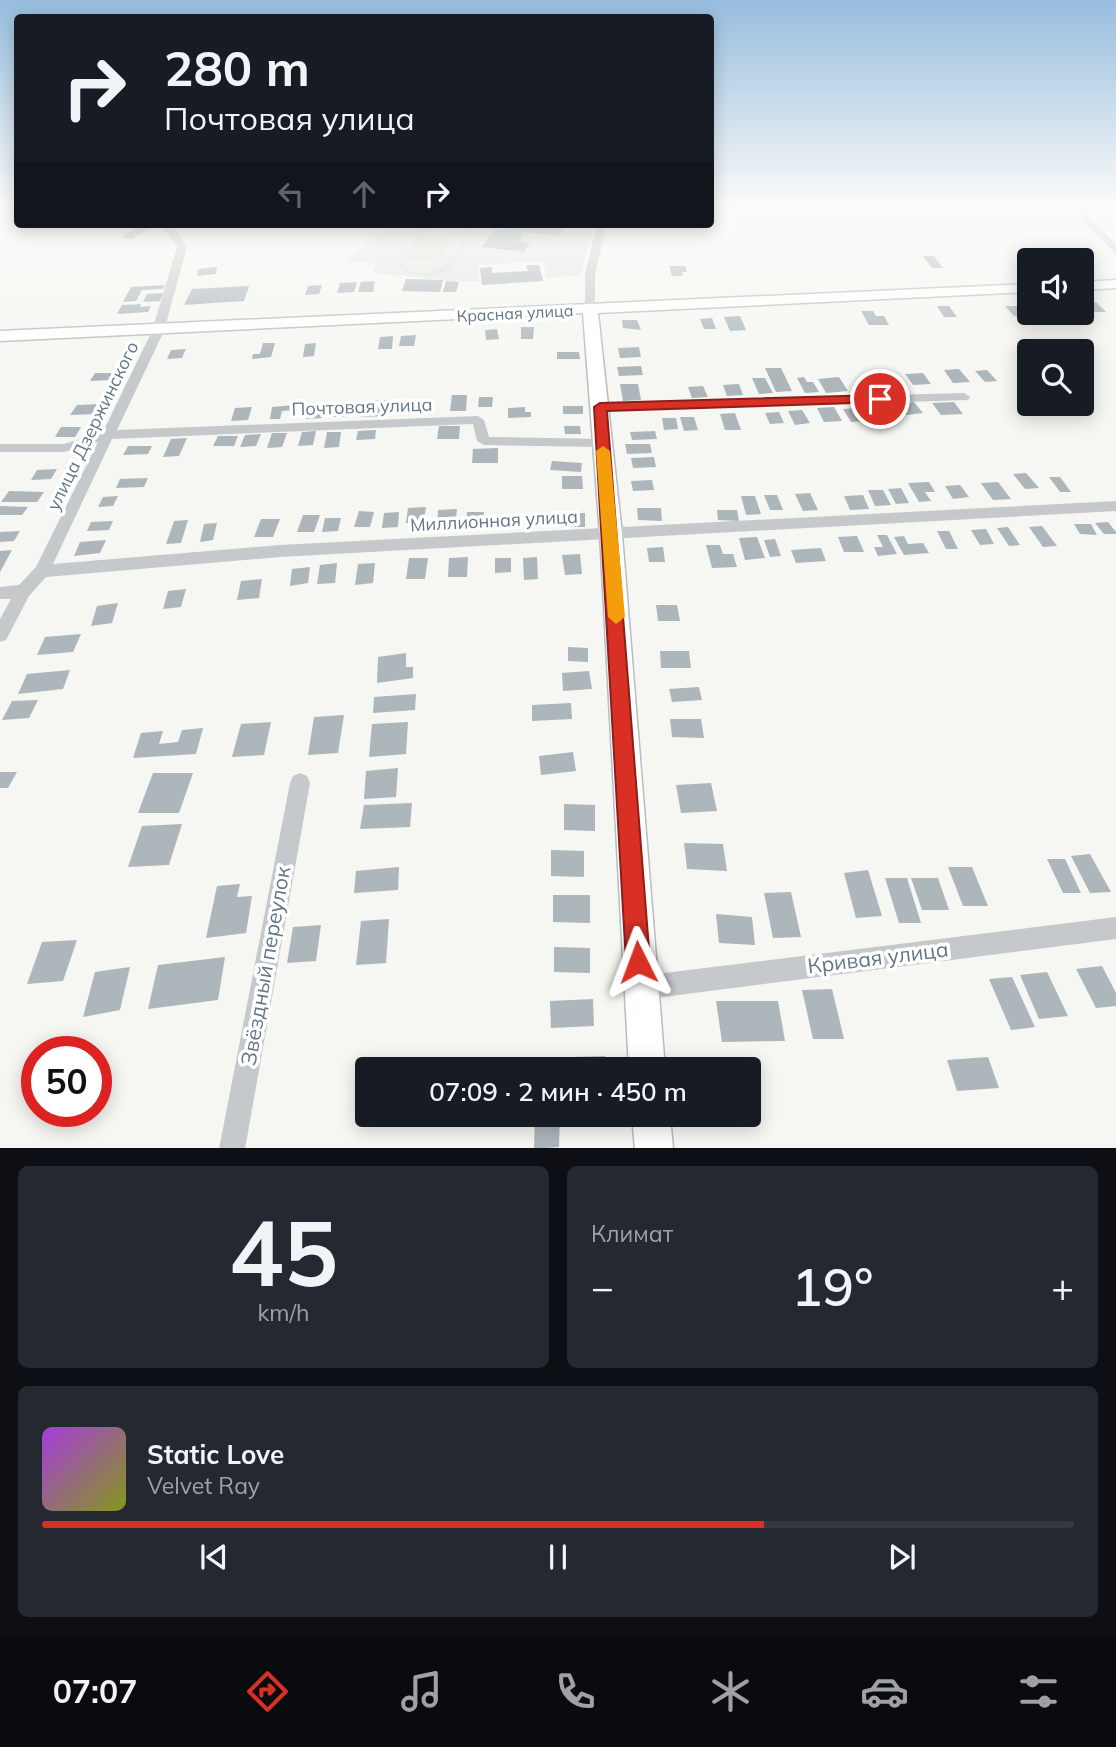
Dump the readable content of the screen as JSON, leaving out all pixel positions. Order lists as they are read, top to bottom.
{
  "streets": {
    "main road": ["Красная улица"],
    "street": [
      "Почтовая улица",
      "улица Дзержинского",
      "Миллионная улица",
      "Кривая улица",
      "Звёздный переулок"
    ]
  },
  "crossings": [
    ["Красная улица", "улица Дзержинского"],
    ["Почтовая улица", "улица Дзержинского"],
    ["улица Дзержинского", "Миллионная улица"]
  ],
  "page": {
    "turn": ["280 m", "Почтовая улица"],
    "limit": "50",
    "trip": "07:09 · 2 мин · 450 m",
    "tile": [
      ["45", "km/h"],
      "Климат"
    ],
    "heat": ["−", "19°", "+"],
    "song": ["Static Love", "Velvet Ray"],
    "tabs": "07:07"
  }
}
